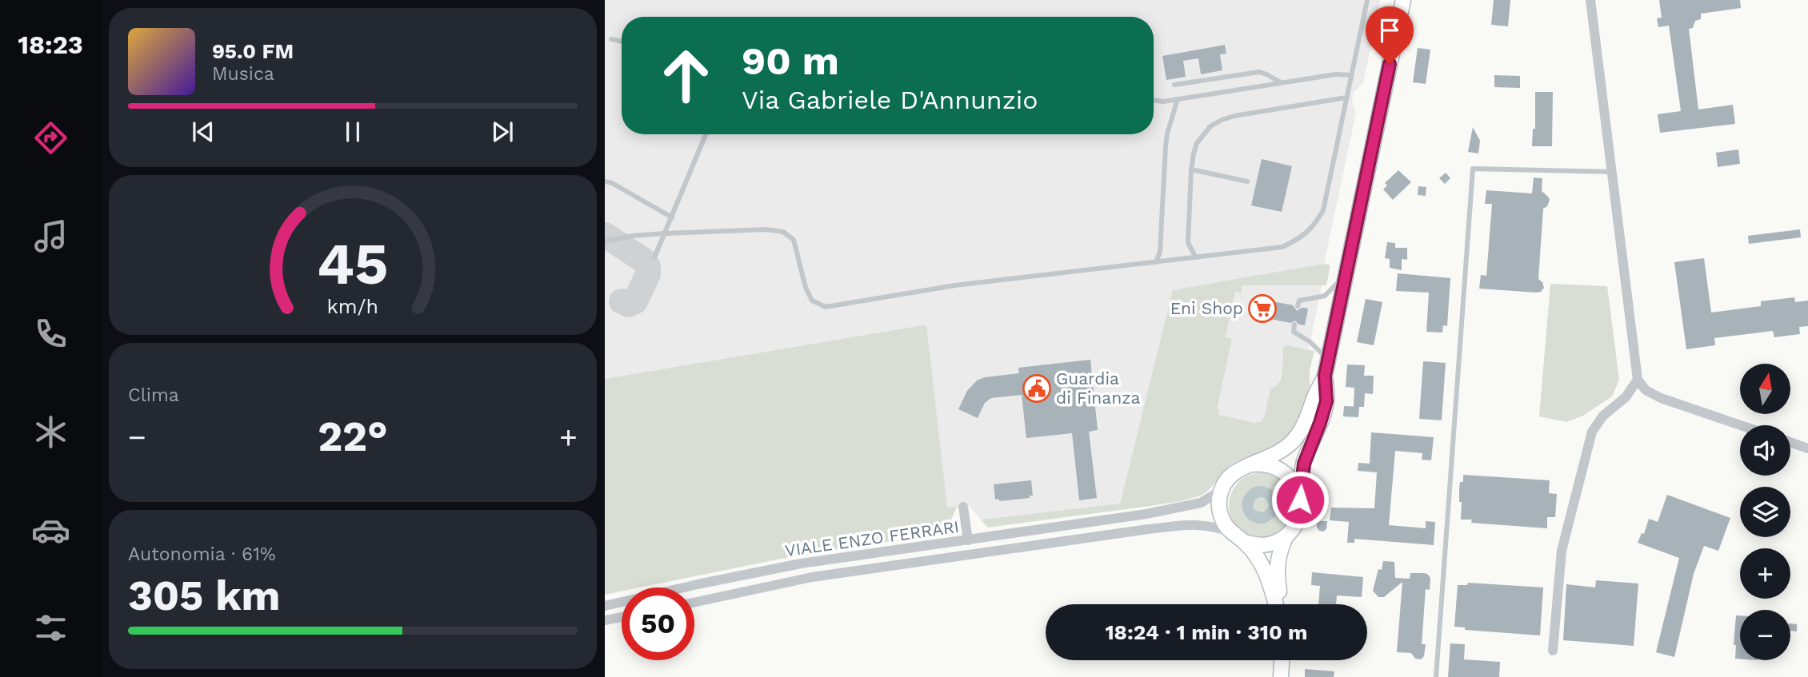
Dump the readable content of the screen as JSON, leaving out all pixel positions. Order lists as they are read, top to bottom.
{
  "streets": {
    "street": ["VIALE ENZO FERRARI"]
  },
  "places": {
    "supermarket": ["Eni Shop"],
    "public building": ["Guardia di Finanza"]
  },
  "north": "top",
  "page": {
    "tabs": "18:23",
    "turn": ["90 m", "Via Gabriele D'Annunzio"],
    "song": ["95.0 FM", "Musica"],
    "tile": [
      "Clima",
      ["Autonomia · 61%", "305 km"]
    ],
    "map_buttons": ["+", "−"],
    "heat": ["−", "22°", "+"],
    "limit": "50",
    "trip": "18:24 · 1 min · 310 m",
    "gauge": ["45", "km/h"]
  }
}
